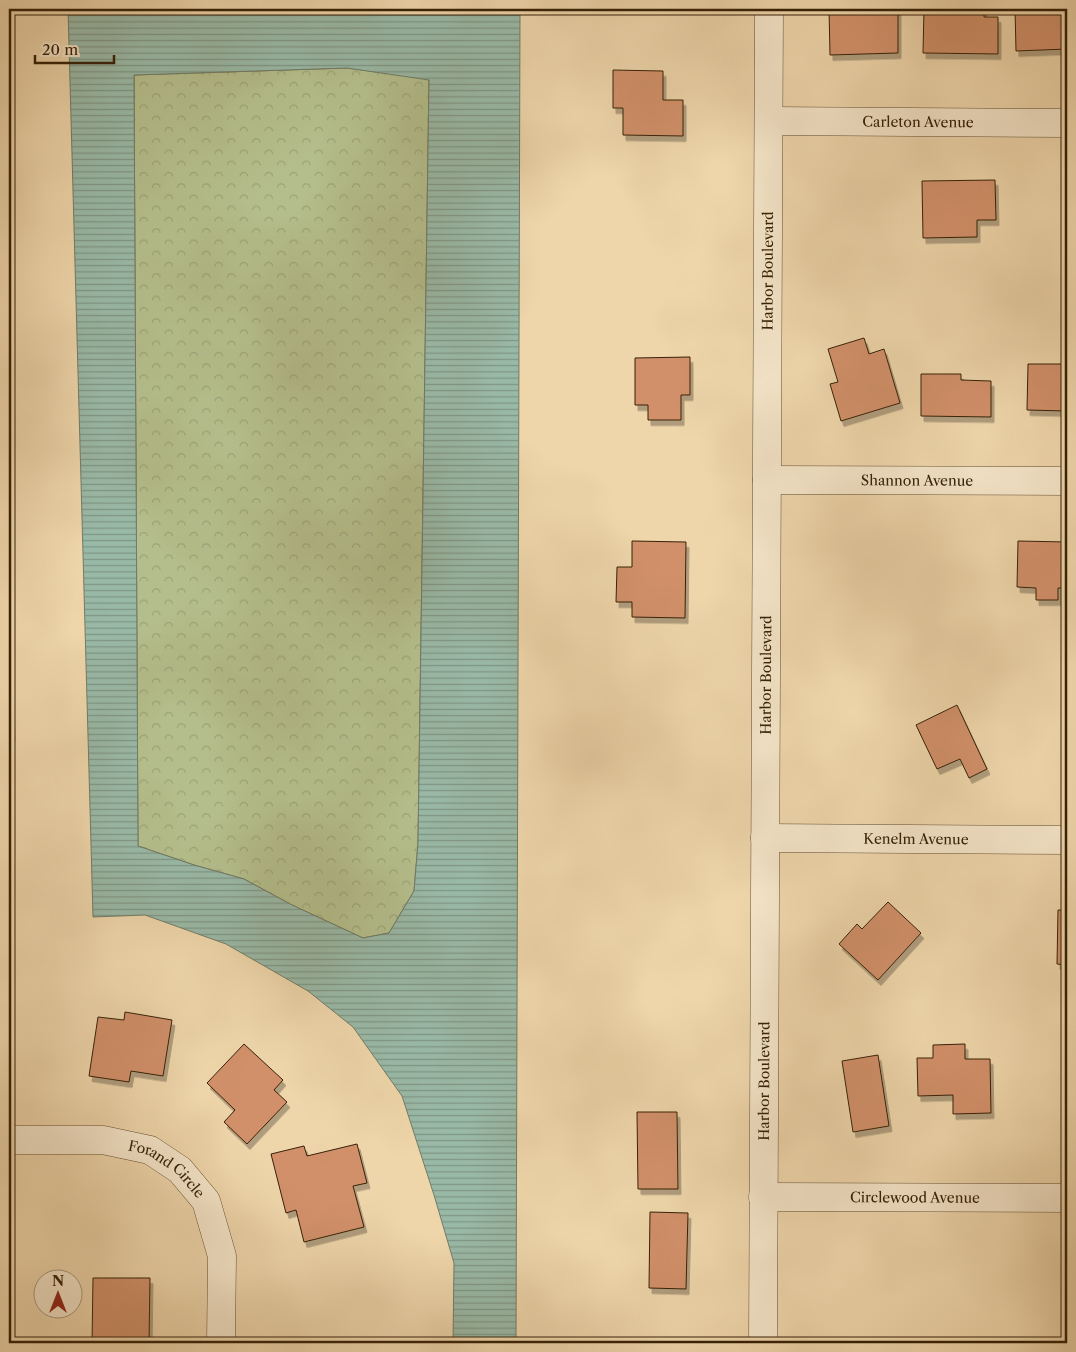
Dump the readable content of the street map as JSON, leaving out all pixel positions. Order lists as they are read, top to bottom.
{
  "streets": {
    "street": [
      "Carleton Avenue",
      "Harbor Boulevard",
      "Shannon Avenue",
      "Kenelm Avenue",
      "Forand Circle",
      "Circlewood Avenue"
    ]
  },
  "crossings": [
    ["Carleton Avenue", "Harbor Boulevard"],
    ["Harbor Boulevard", "Shannon Avenue"],
    ["Harbor Boulevard", "Kenelm Avenue"],
    ["Harbor Boulevard", "Circlewood Avenue"]
  ],
  "scale_bar": "20 m",
  "north": "top"
}
